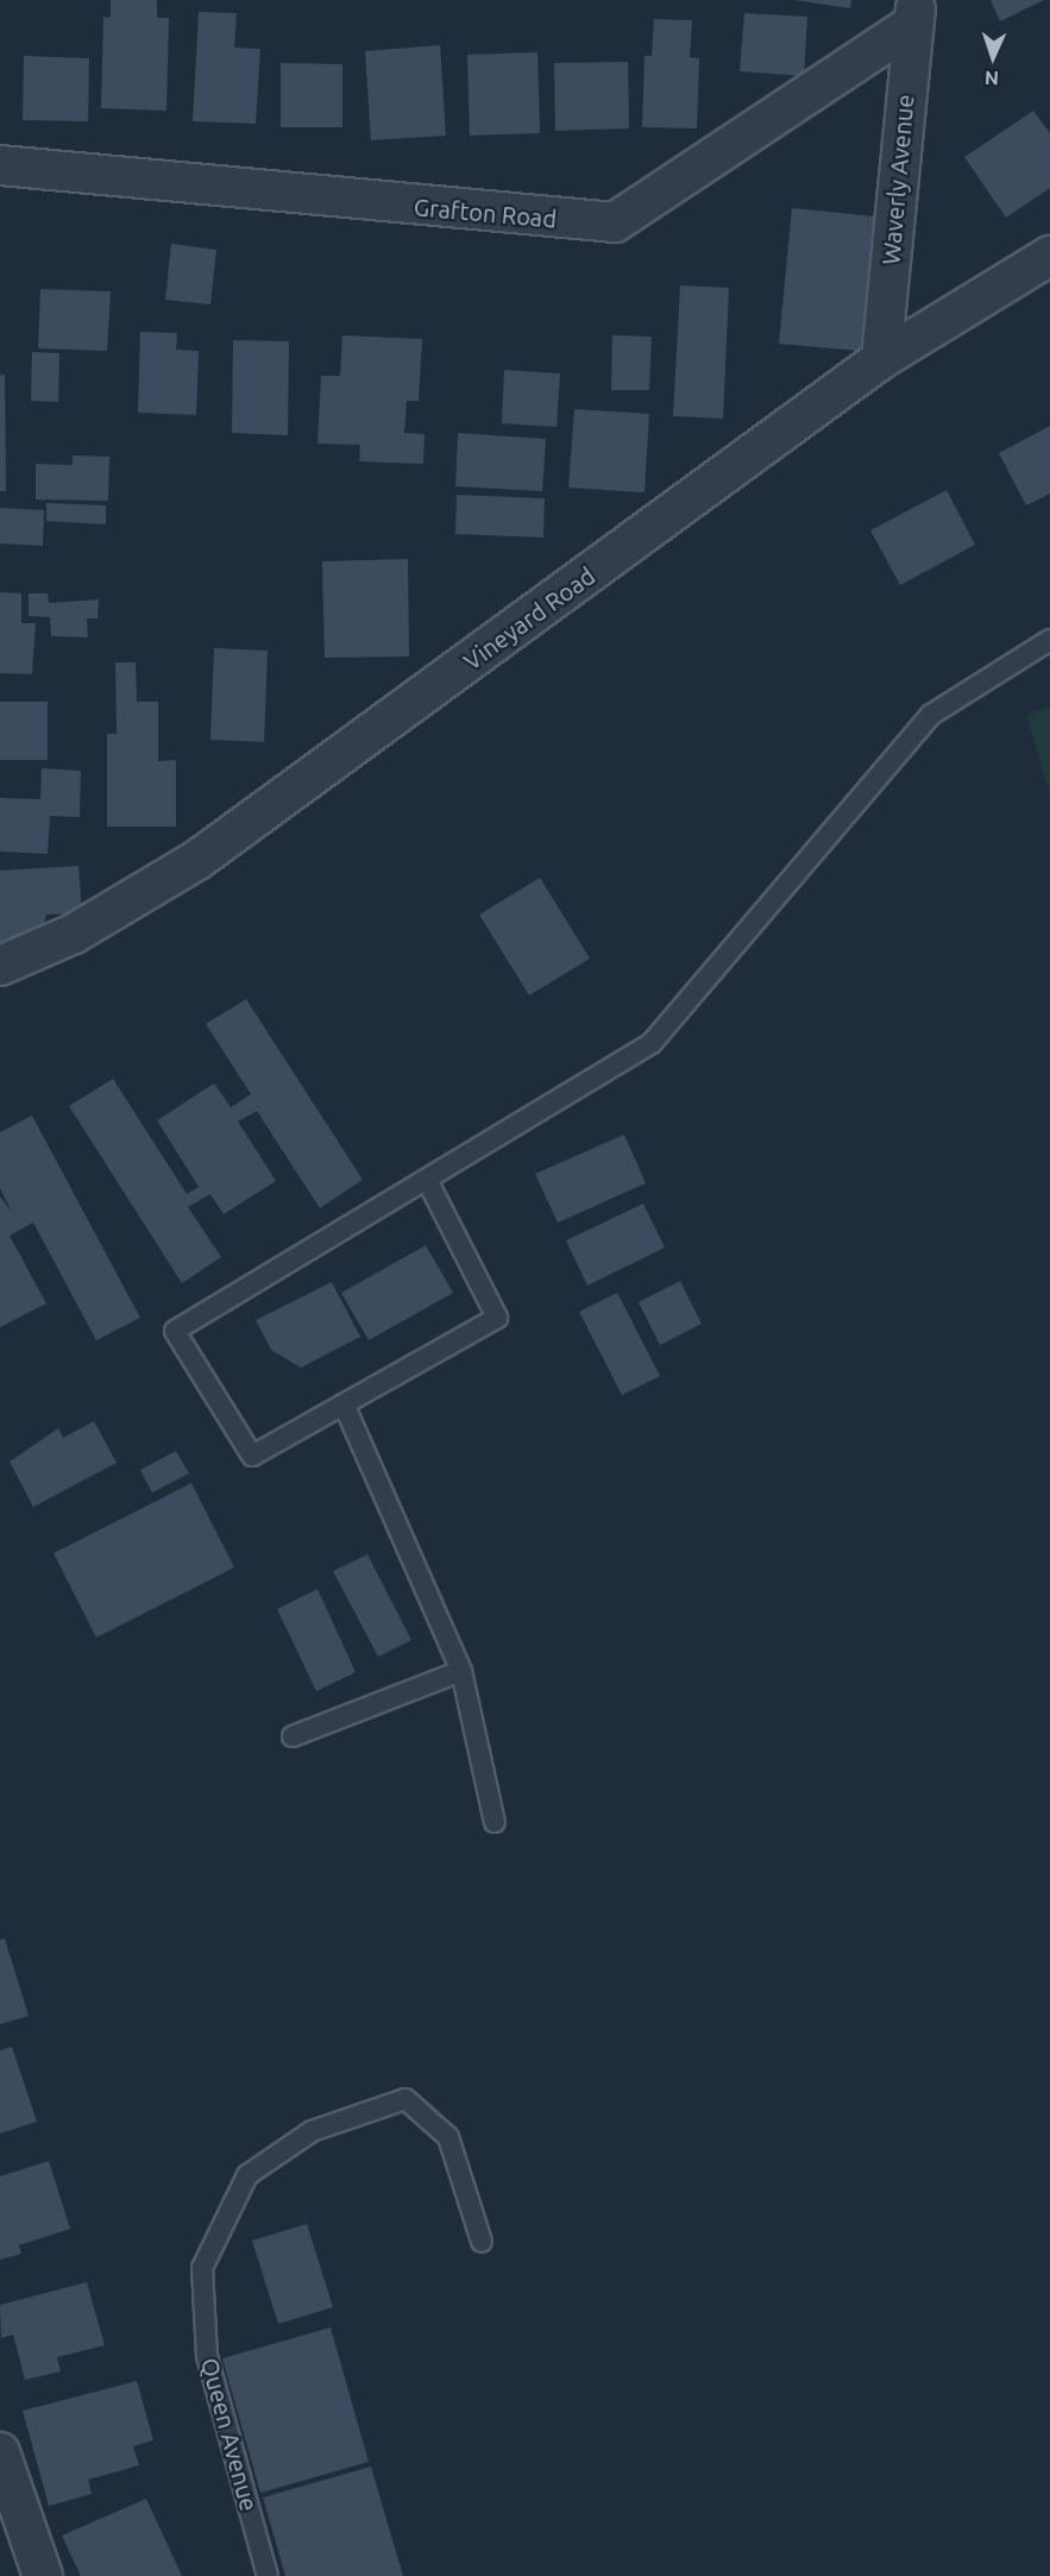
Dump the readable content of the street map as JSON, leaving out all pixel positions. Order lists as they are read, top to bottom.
{
  "streets": {
    "street": ["Waverly Avenue", "Grafton Road", "Vineyard Road"],
    "lane": ["Queen Avenue"]
  },
  "crossings": [
    ["Waverly Avenue", "Grafton Road"],
    ["Waverly Avenue", "Vineyard Road"]
  ],
  "north": "bottom"
}
